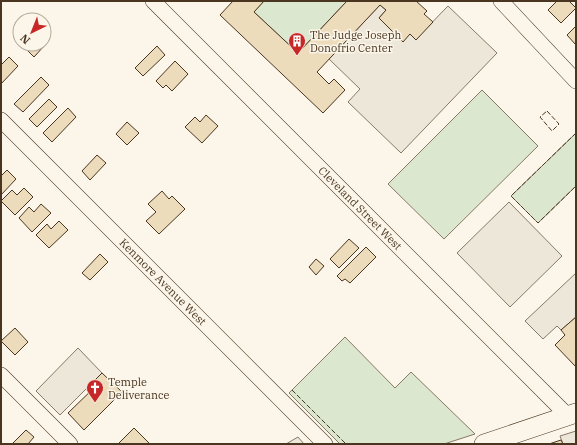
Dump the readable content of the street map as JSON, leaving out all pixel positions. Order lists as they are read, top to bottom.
{
  "streets": {
    "street": ["Cleveland Street West", "Kenmore Avenue West"]
  },
  "places": {
    "building": ["The Judge Joseph Donofrio Center"],
    "church": ["Temple Deliverance"]
  },
  "north": "bottom left"
}
